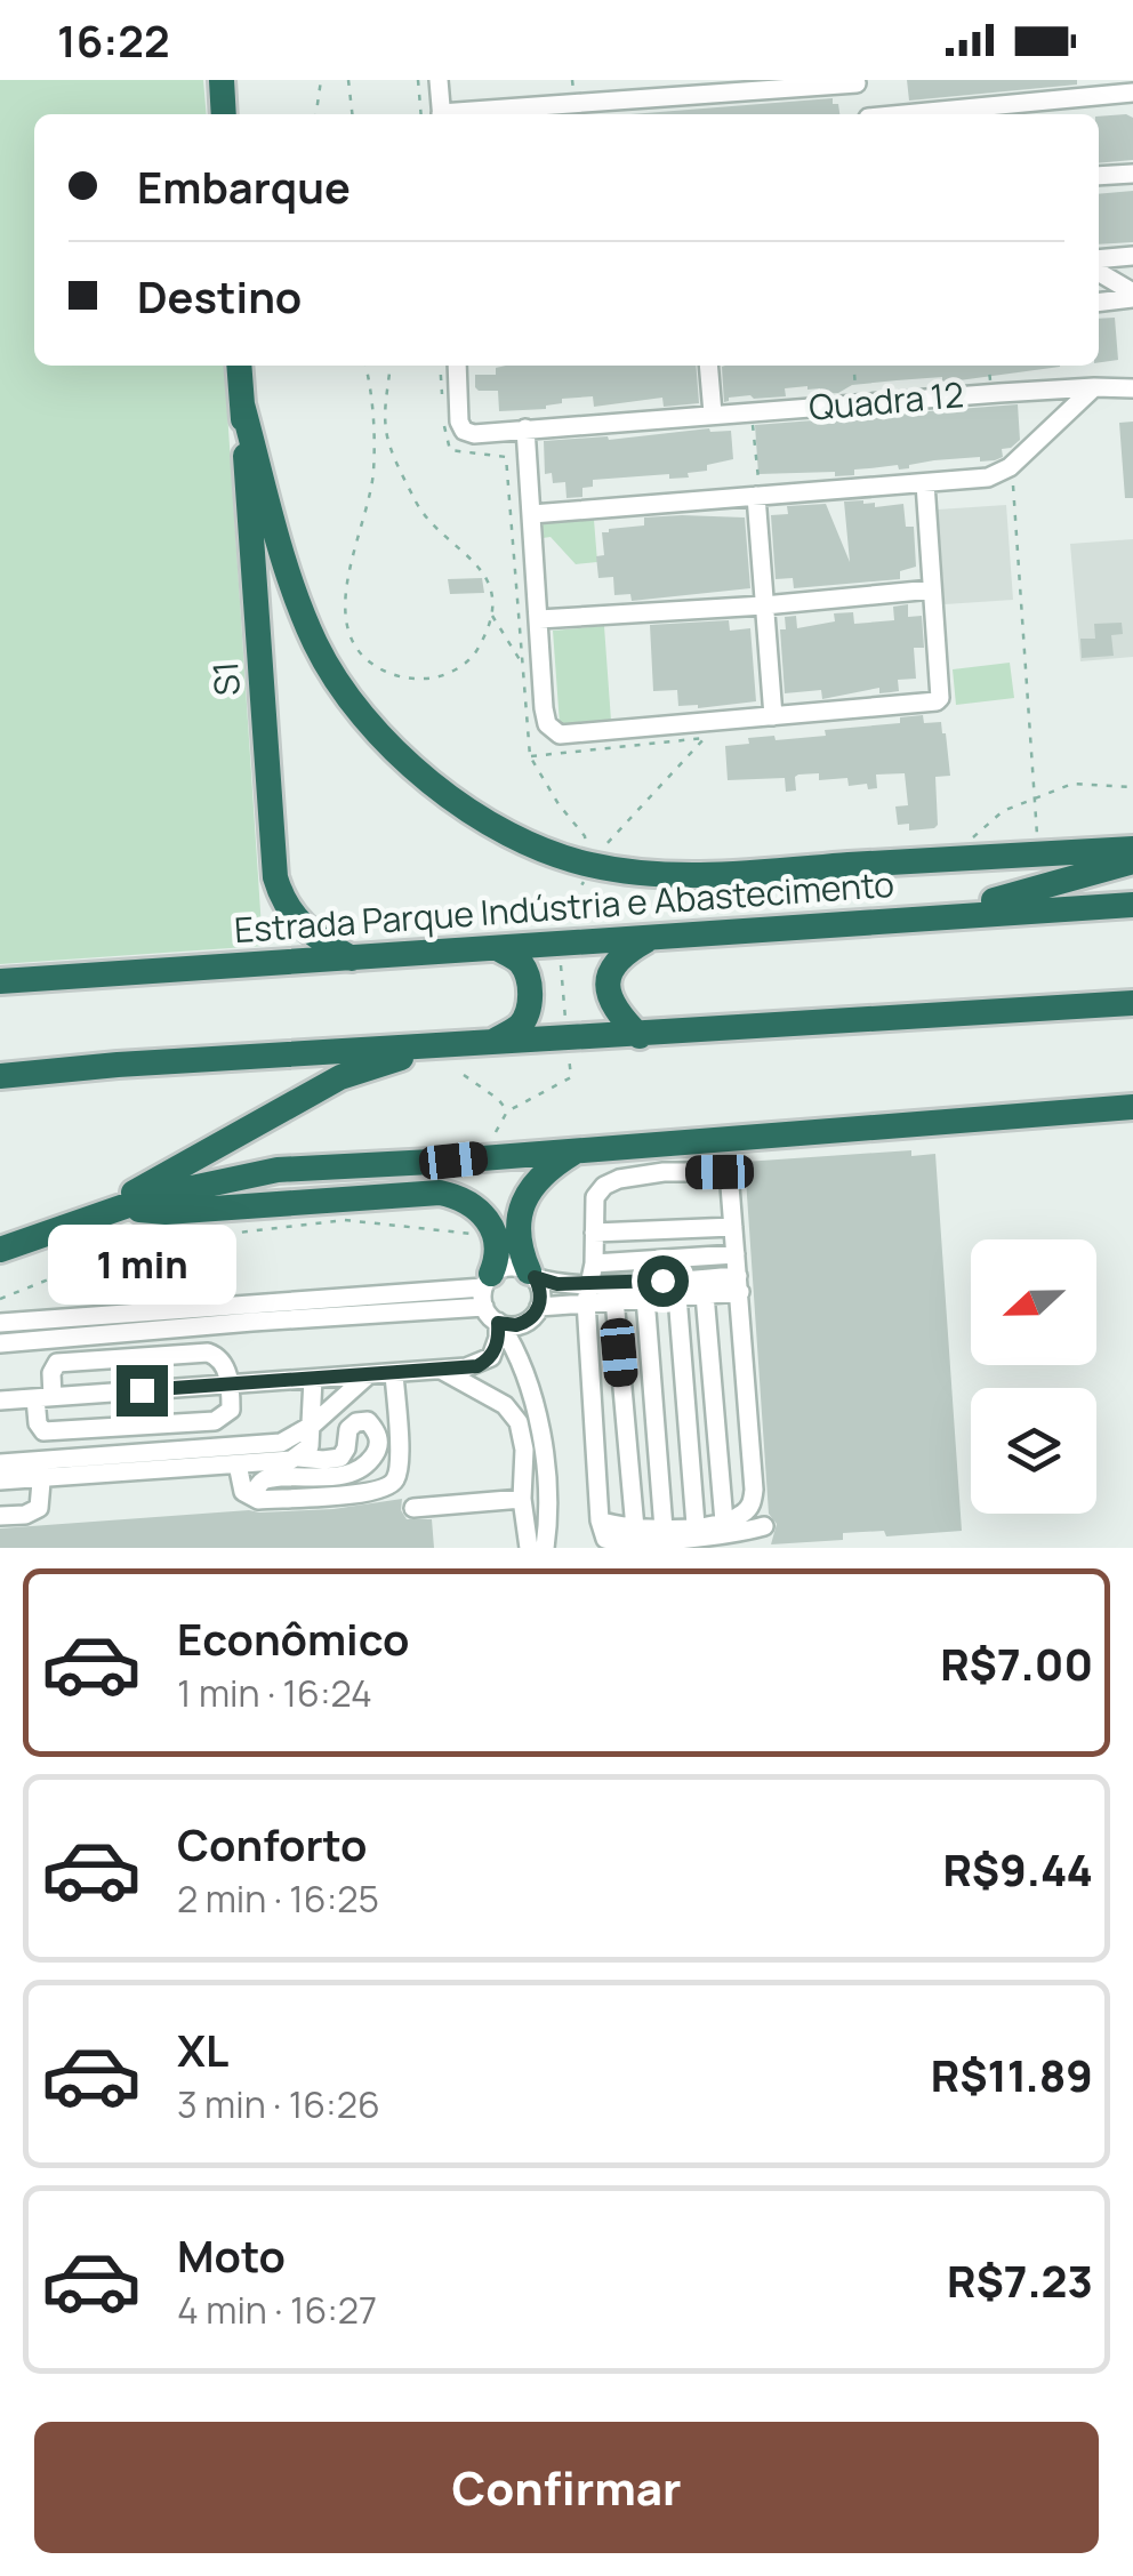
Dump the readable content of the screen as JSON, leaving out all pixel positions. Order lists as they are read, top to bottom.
{
  "streets": {
    "highway": ["S1", "Estrada Parque Indústria e Abastecimento"],
    "street": ["Quadra 12"]
  },
  "crossings": [
    ["S1", "Estrada Parque Indústria e Abastecimento"]
  ],
  "north": "left",
  "page": {
    "status": "16:22",
    "banner": ["Embarque", "Destino"],
    "bubble": "1 min",
    "list": [
      {
        "name": "Econômico",
        "note": "1 min · 16:24",
        "value": "R$7.00"
      },
      {
        "name": "Conforto",
        "note": "2 min · 16:25",
        "value": "R$9.44"
      },
      {
        "name": "XL",
        "note": "3 min · 16:26",
        "value": "R$11.89"
      },
      {
        "name": "Moto",
        "note": "4 min · 16:27",
        "value": "R$7.23"
      }
    ],
    "buttons": "Confirmar"
  }
}
